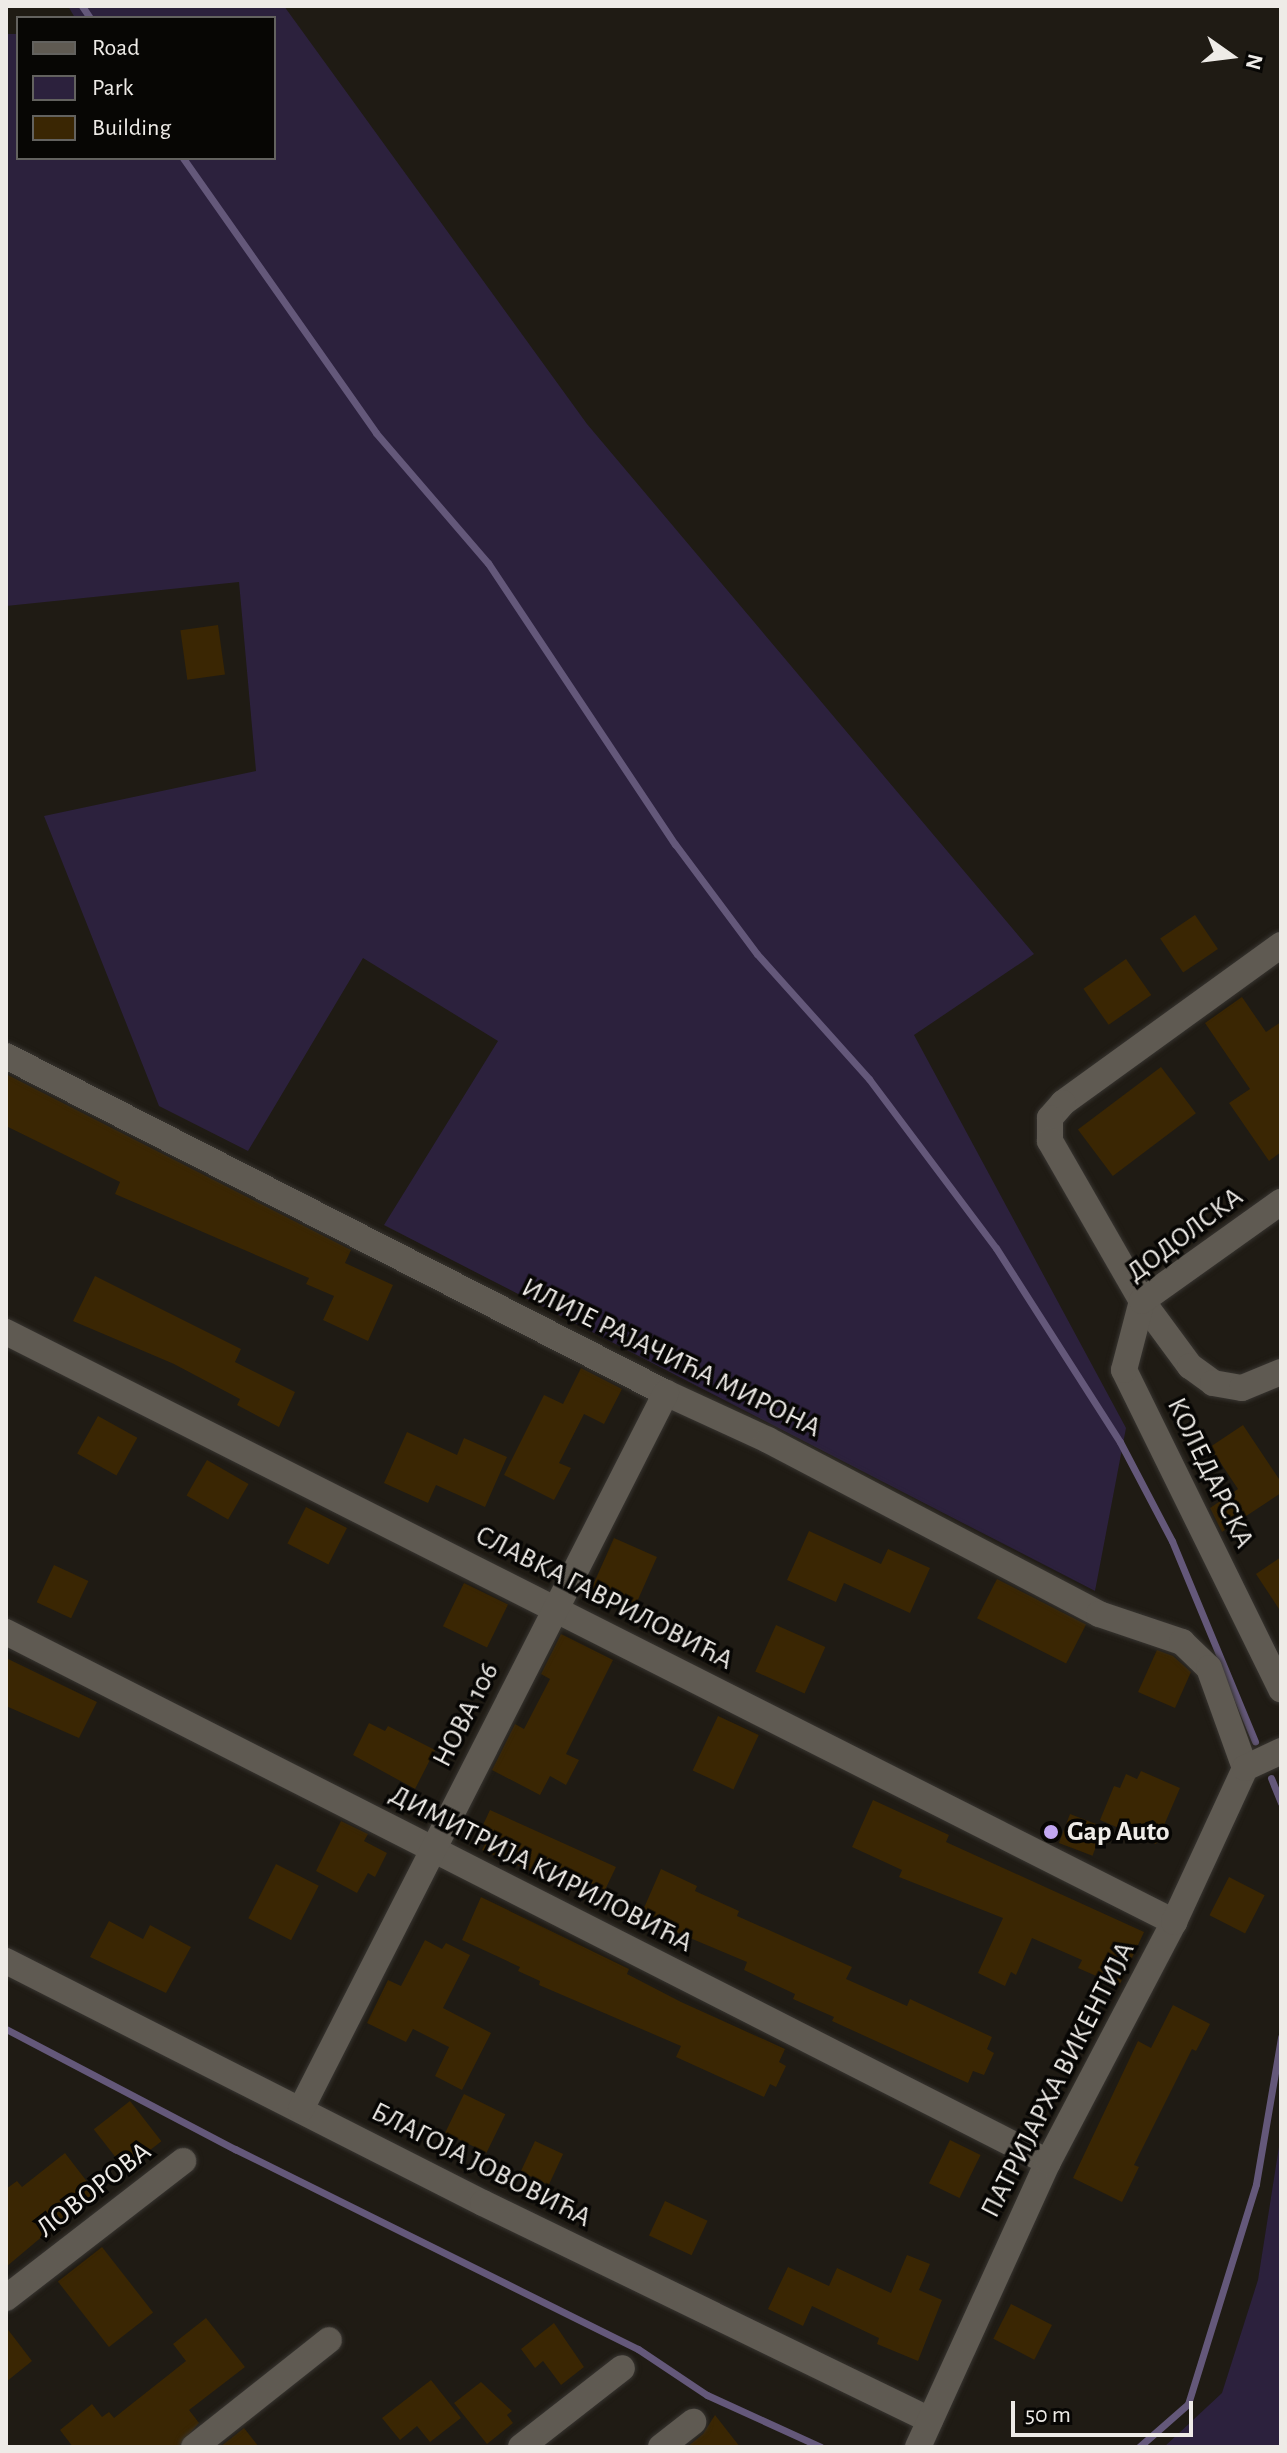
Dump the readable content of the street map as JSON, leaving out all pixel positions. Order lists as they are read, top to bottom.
{
  "streets": {
    "street": [
      "ДОДОЛСКА",
      "ИЛИЈЕ РАЈАЧИЋА МИРОНА",
      "КОЛЕДАРСКА",
      "СЛАВКА ГАВРИЛОВИЋА",
      "НОВА 106",
      "ДИМИТРИЈА КИРИЛОВИЋА",
      "ПАТРИЈАРХА ВИКЕНТИЈА",
      "БЛАГОЈА ЈОВОВИЋА",
      "ЛОВОРОВА"
    ]
  },
  "crossings": [
    ["ДОДОЛСКА", "КОЛЕДАРСКА"],
    ["ИЛИЈЕ РАЈАЧИЋА МИРОНА", "НОВА 106"],
    ["ИЛИЈЕ РАЈАЧИЋА МИРОНА", "ПАТРИЈАРХА ВИКЕНТИЈА"],
    ["СЛАВКА ГАВРИЛОВИЋА", "НОВА 106"],
    ["СЛАВКА ГАВРИЛОВИЋА", "ПАТРИЈАРХА ВИКЕНТИЈА"],
    ["НОВА 106", "ДИМИТРИЈА КИРИЛОВИЋА"],
    ["НОВА 106", "БЛАГОЈА ЈОВОВИЋА"],
    ["ДИМИТРИЈА КИРИЛОВИЋА", "ПАТРИЈАРХА ВИКЕНТИЈА"],
    ["ПАТРИЈАРХА ВИКЕНТИЈА", "БЛАГОЈА ЈОВОВИЋА"]
  ],
  "places": ["Gap Auto"],
  "legend": ["Road", "Park", "Building"],
  "scale_bar": "50 m",
  "north": "right"
}
